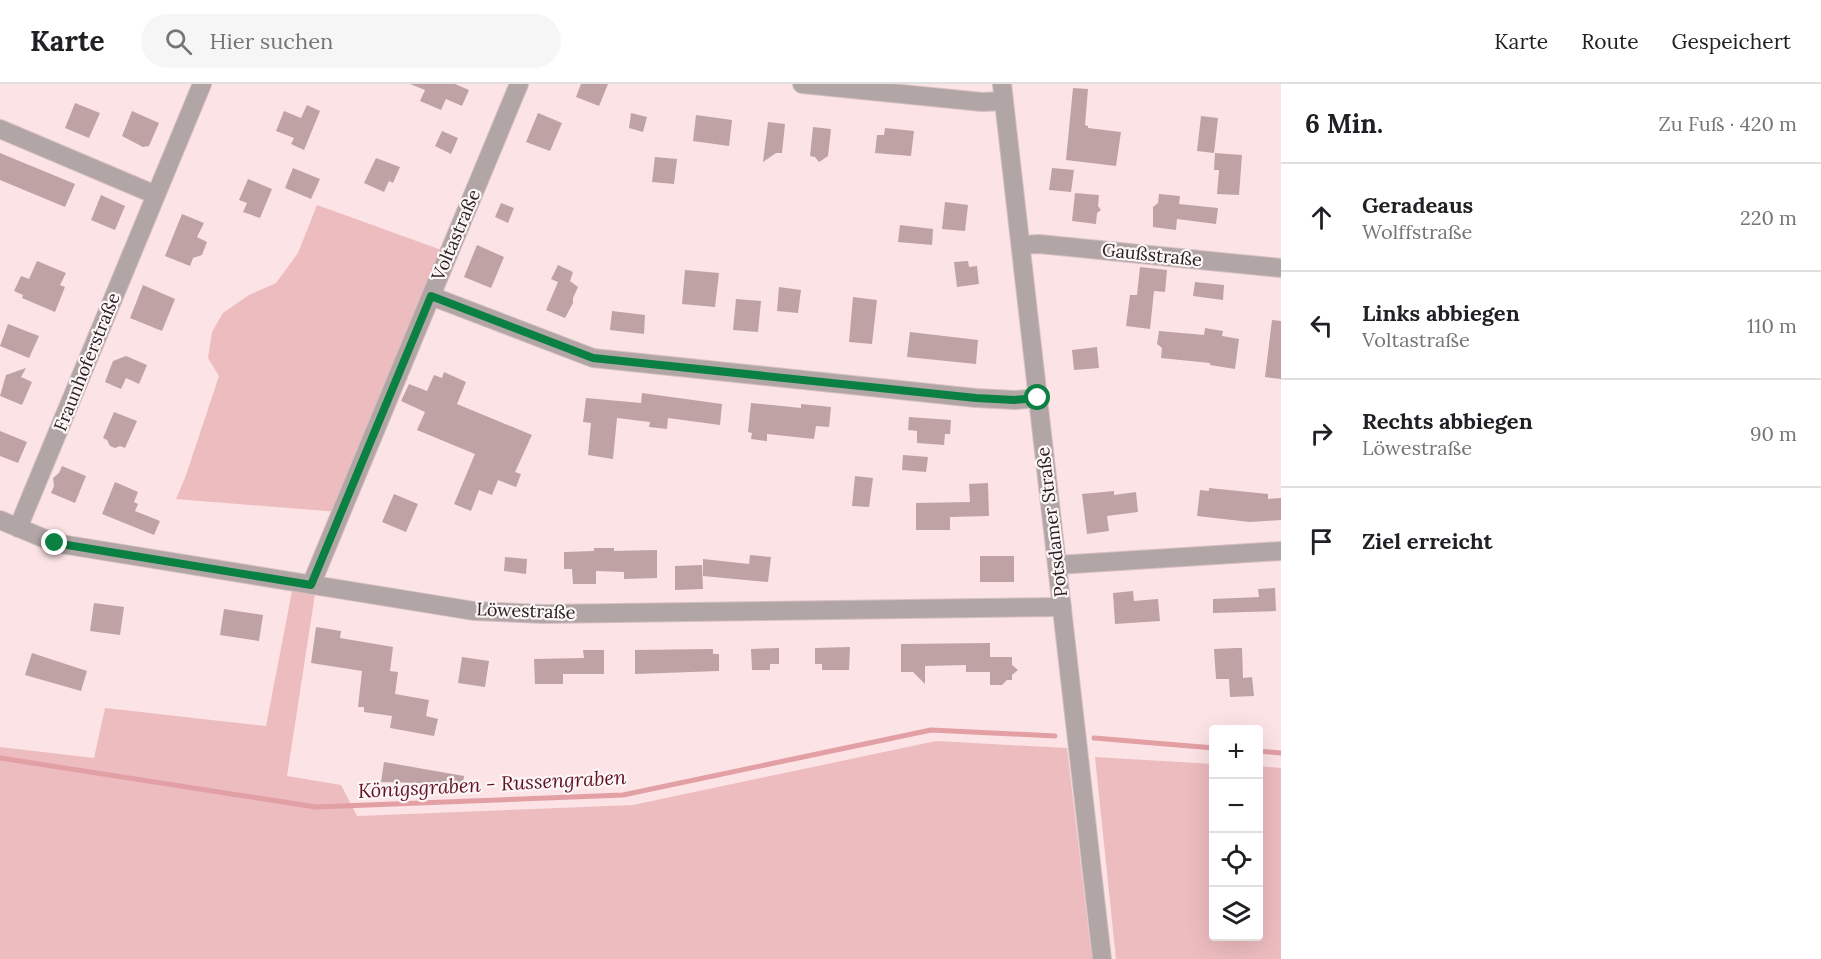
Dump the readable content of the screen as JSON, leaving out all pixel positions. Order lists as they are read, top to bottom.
{
  "streets": {
    "street": [
      "Voltastraße",
      "Gaußstraße",
      "Fraunhoferstraße",
      "Potsdamer Straße",
      "Löwestraße"
    ]
  },
  "crossings": [
    ["Voltastraße", "Löwestraße"],
    ["Gaußstraße", "Potsdamer Straße"],
    ["Fraunhoferstraße", "Löwestraße"],
    ["Potsdamer Straße", "Löwestraße"]
  ],
  "water": ["Königsgraben - Russengraben"],
  "page": {
    "header": "Karte",
    "search": "Hier suchen",
    "nav": ["Karte", "Route", "Gespeichert"],
    "heading": ["6 Min.", "Zu Fuß · 420 m"],
    "list": [
      ["Geradeaus", "Wolffstraße", "220 m"],
      ["Links abbiegen", "Voltastraße", "110 m"],
      ["Rechts abbiegen", "Löwestraße", "90 m"],
      "Ziel erreicht"
    ],
    "map_buttons": ["+", "−"]
  }
}
